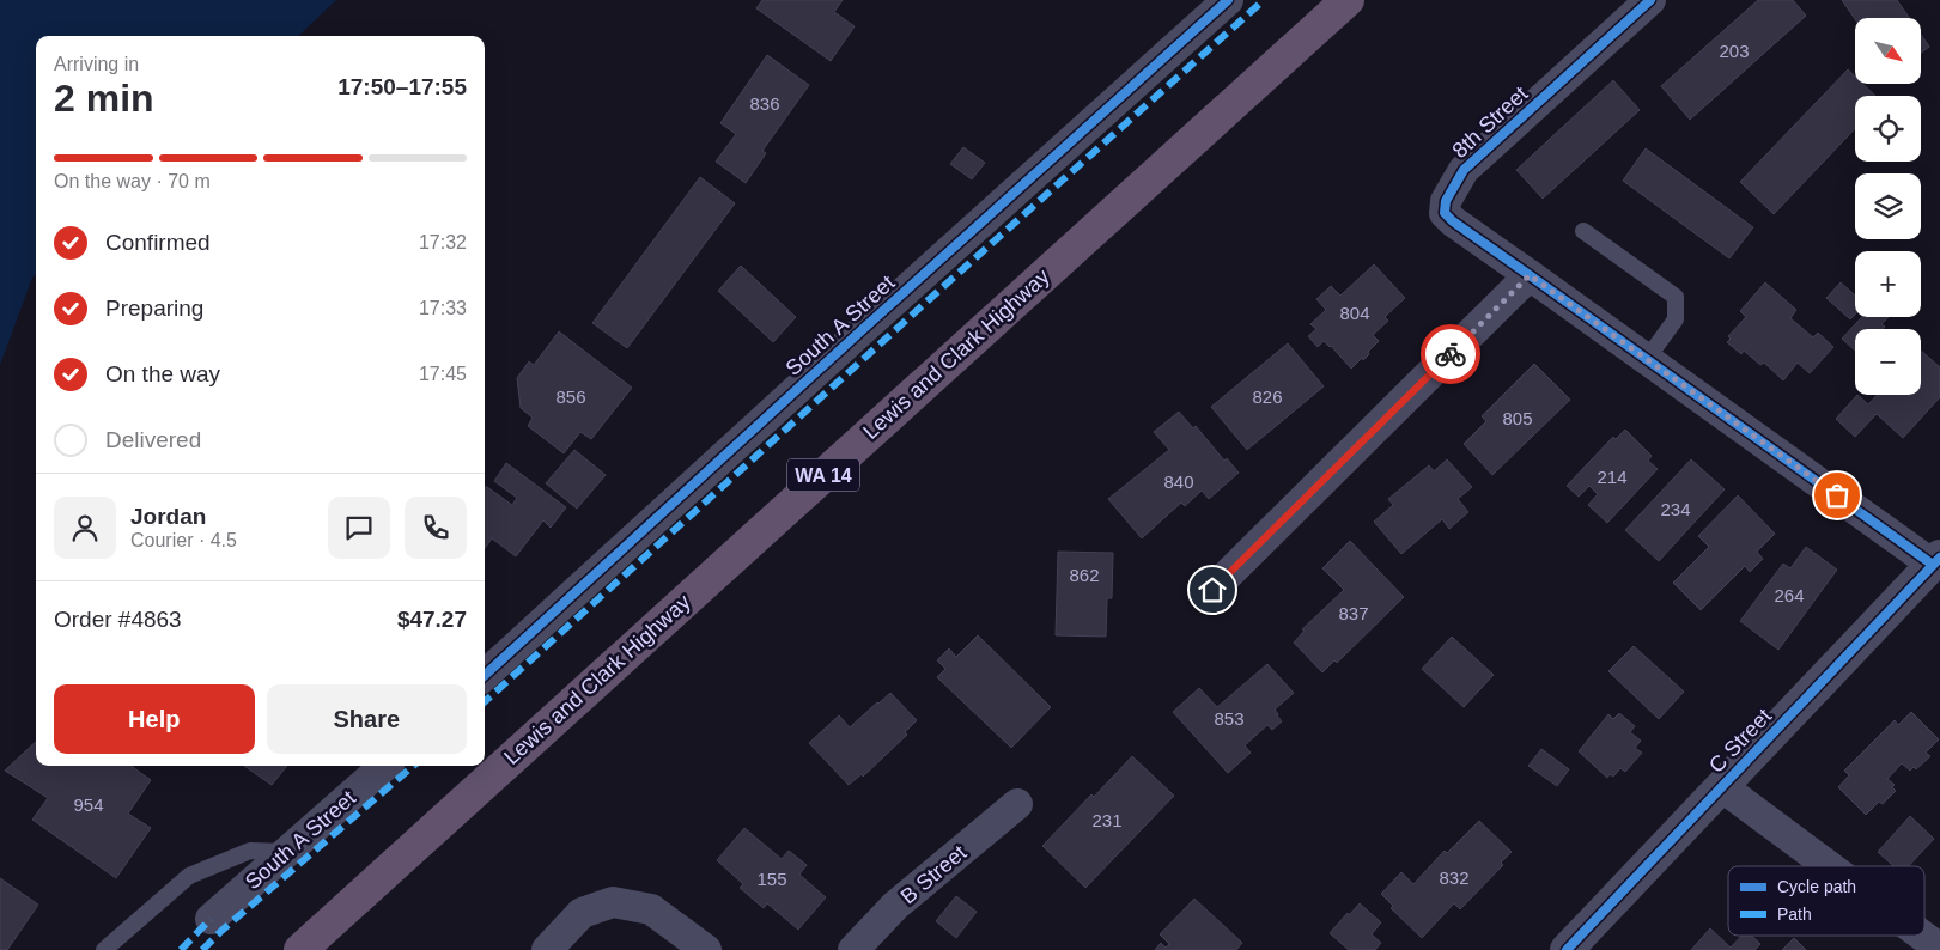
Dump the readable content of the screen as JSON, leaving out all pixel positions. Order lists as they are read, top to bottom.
{
  "streets": {
    "highway": ["Lewis and Clark Highway", "WA 14"],
    "street": [
      "8th Street",
      "South A Street",
      "C Street",
      "B Street"
    ]
  },
  "crossings": [
    ["8th Street", "C Street"]
  ],
  "house_numbers": [
    "203",
    "836",
    "804",
    "856",
    "826",
    "805",
    "214",
    "840",
    "234",
    "862",
    "264",
    "837",
    "853",
    "954",
    "231",
    "832",
    "155"
  ],
  "legend": ["Cycle path", "Path"],
  "north": "bottom right",
  "page": {
    "map_buttons": ["+", "−"],
    "heading": ["2 min", "Arriving in", "17:50–17:55"],
    "panel": [
      "Jordan",
      "Courier · 4.5",
      "Order #4863",
      "$47.27"
    ],
    "bar": "On the way · 70 m",
    "list": [
      ["Confirmed", "17:32"],
      ["Preparing", "17:33"],
      ["On the way", "17:45"],
      "Delivered"
    ],
    "buttons": ["Help", "Share"]
  }
}
